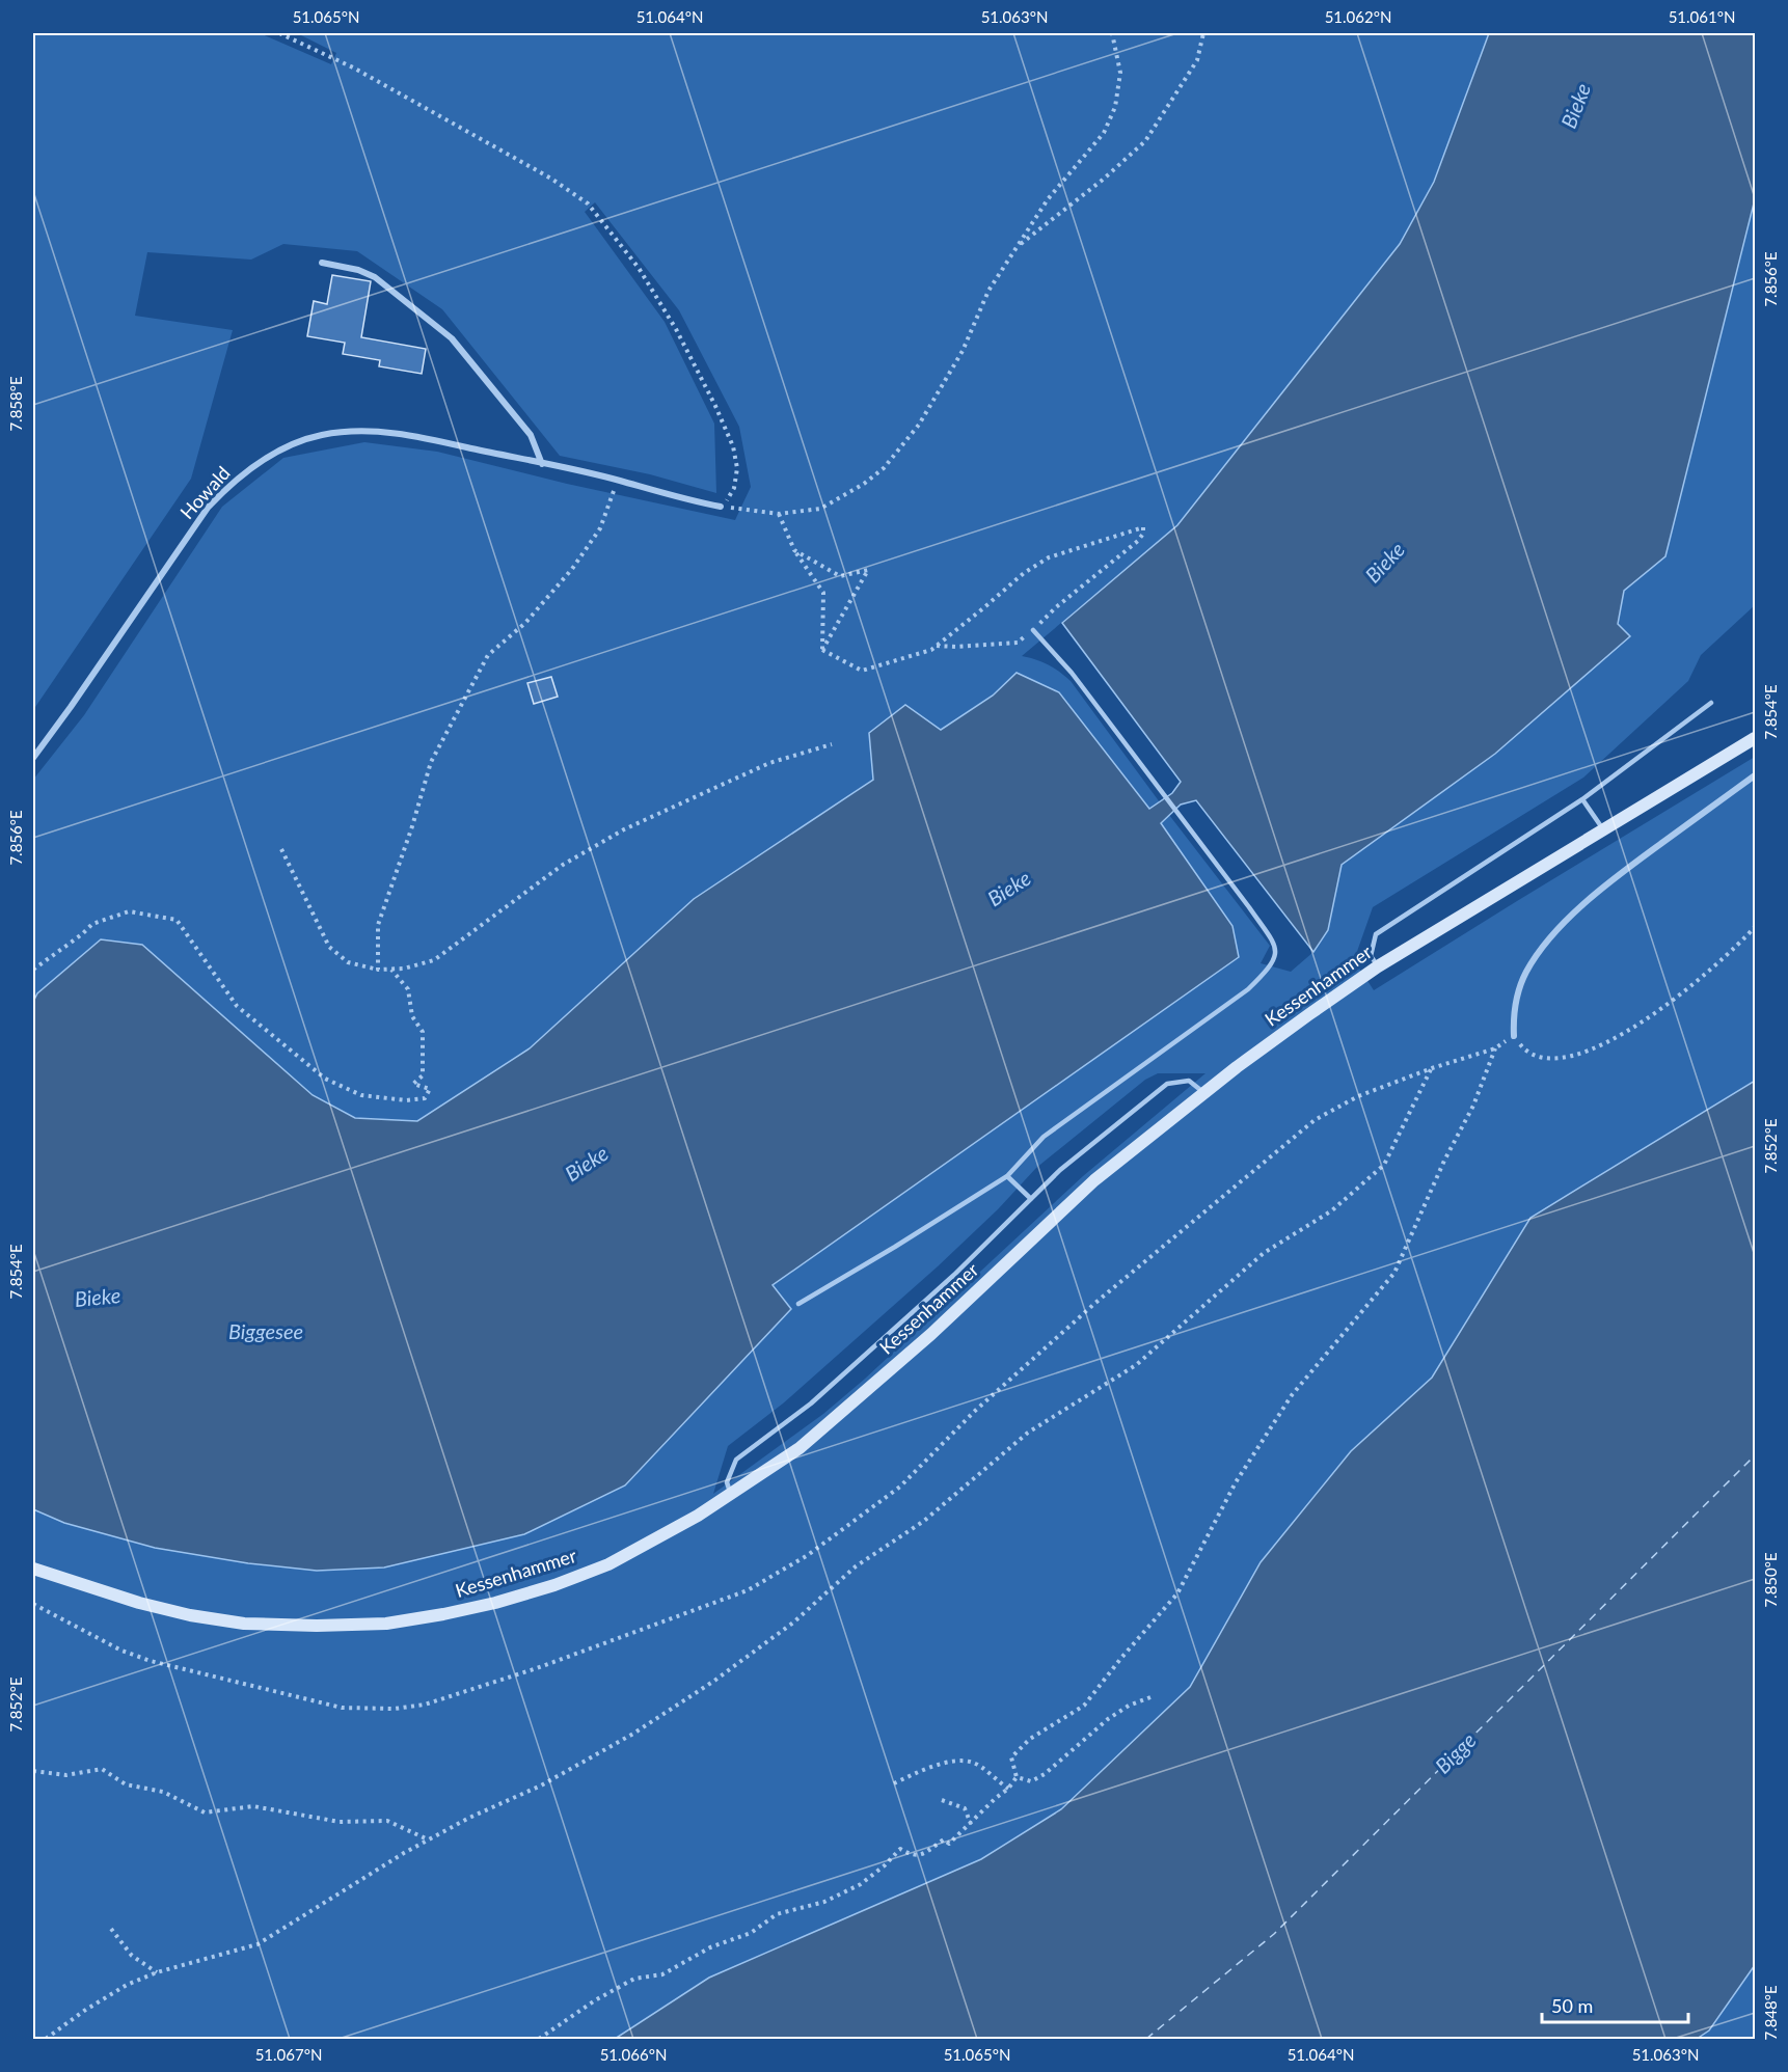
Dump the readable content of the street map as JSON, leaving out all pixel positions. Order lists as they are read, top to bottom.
{
  "streets": {
    "main road": ["Kessenhammer"],
    "street": ["Howald"]
  },
  "water": ["Bieke", "Biggesee", "Bigge"],
  "scale_bar": "50 m",
  "coordinates": [
    "51.065°N",
    "51.064°N",
    "51.063°N",
    "51.062°N",
    "51.061°N",
    "7.856°E",
    "7.858°E",
    "7.854°E",
    "7.852°E",
    "7.850°E",
    "7.848°E",
    "51.067°N",
    "51.066°N"
  ]
}
